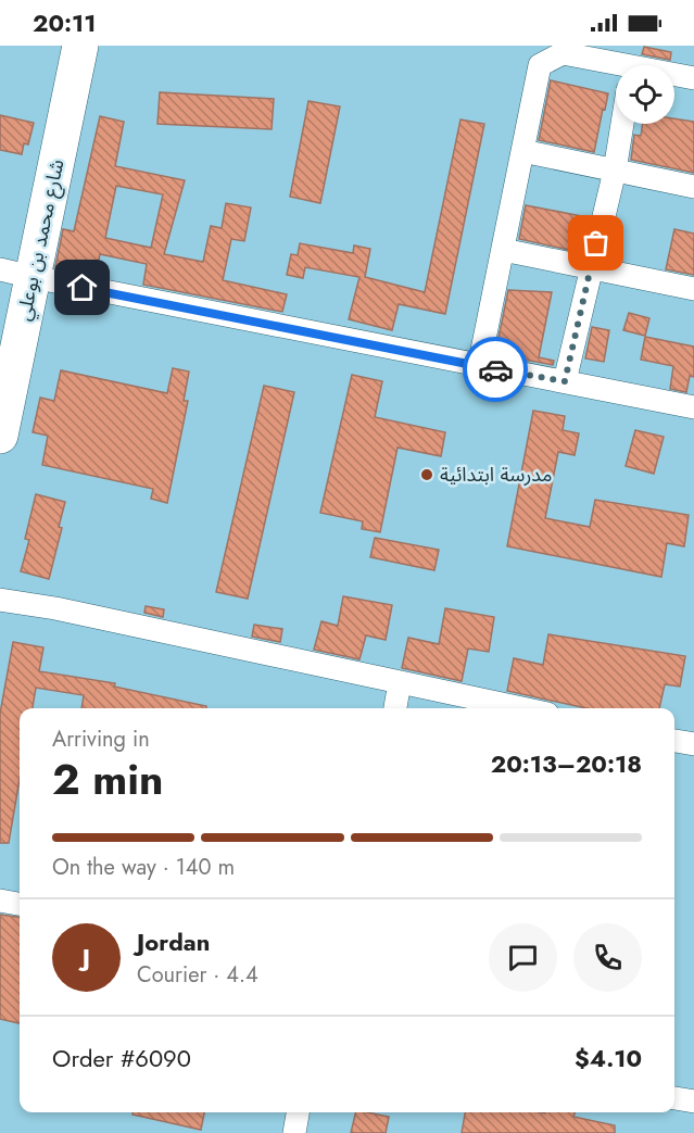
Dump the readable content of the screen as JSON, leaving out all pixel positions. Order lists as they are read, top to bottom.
{
  "streets": {
    "main road": ["شارع محمد بن بوعلي"]
  },
  "places": ["مدرسة ابتدائية"],
  "page": {
    "status": "20:11",
    "heading": ["2 min", "Arriving in", "20:13–20:18"],
    "panel": [
      "Jordan",
      "Courier · 4.4",
      "Order #6090",
      "$4.10"
    ],
    "bar": "On the way · 140 m",
    "round": "J"
  }
}
